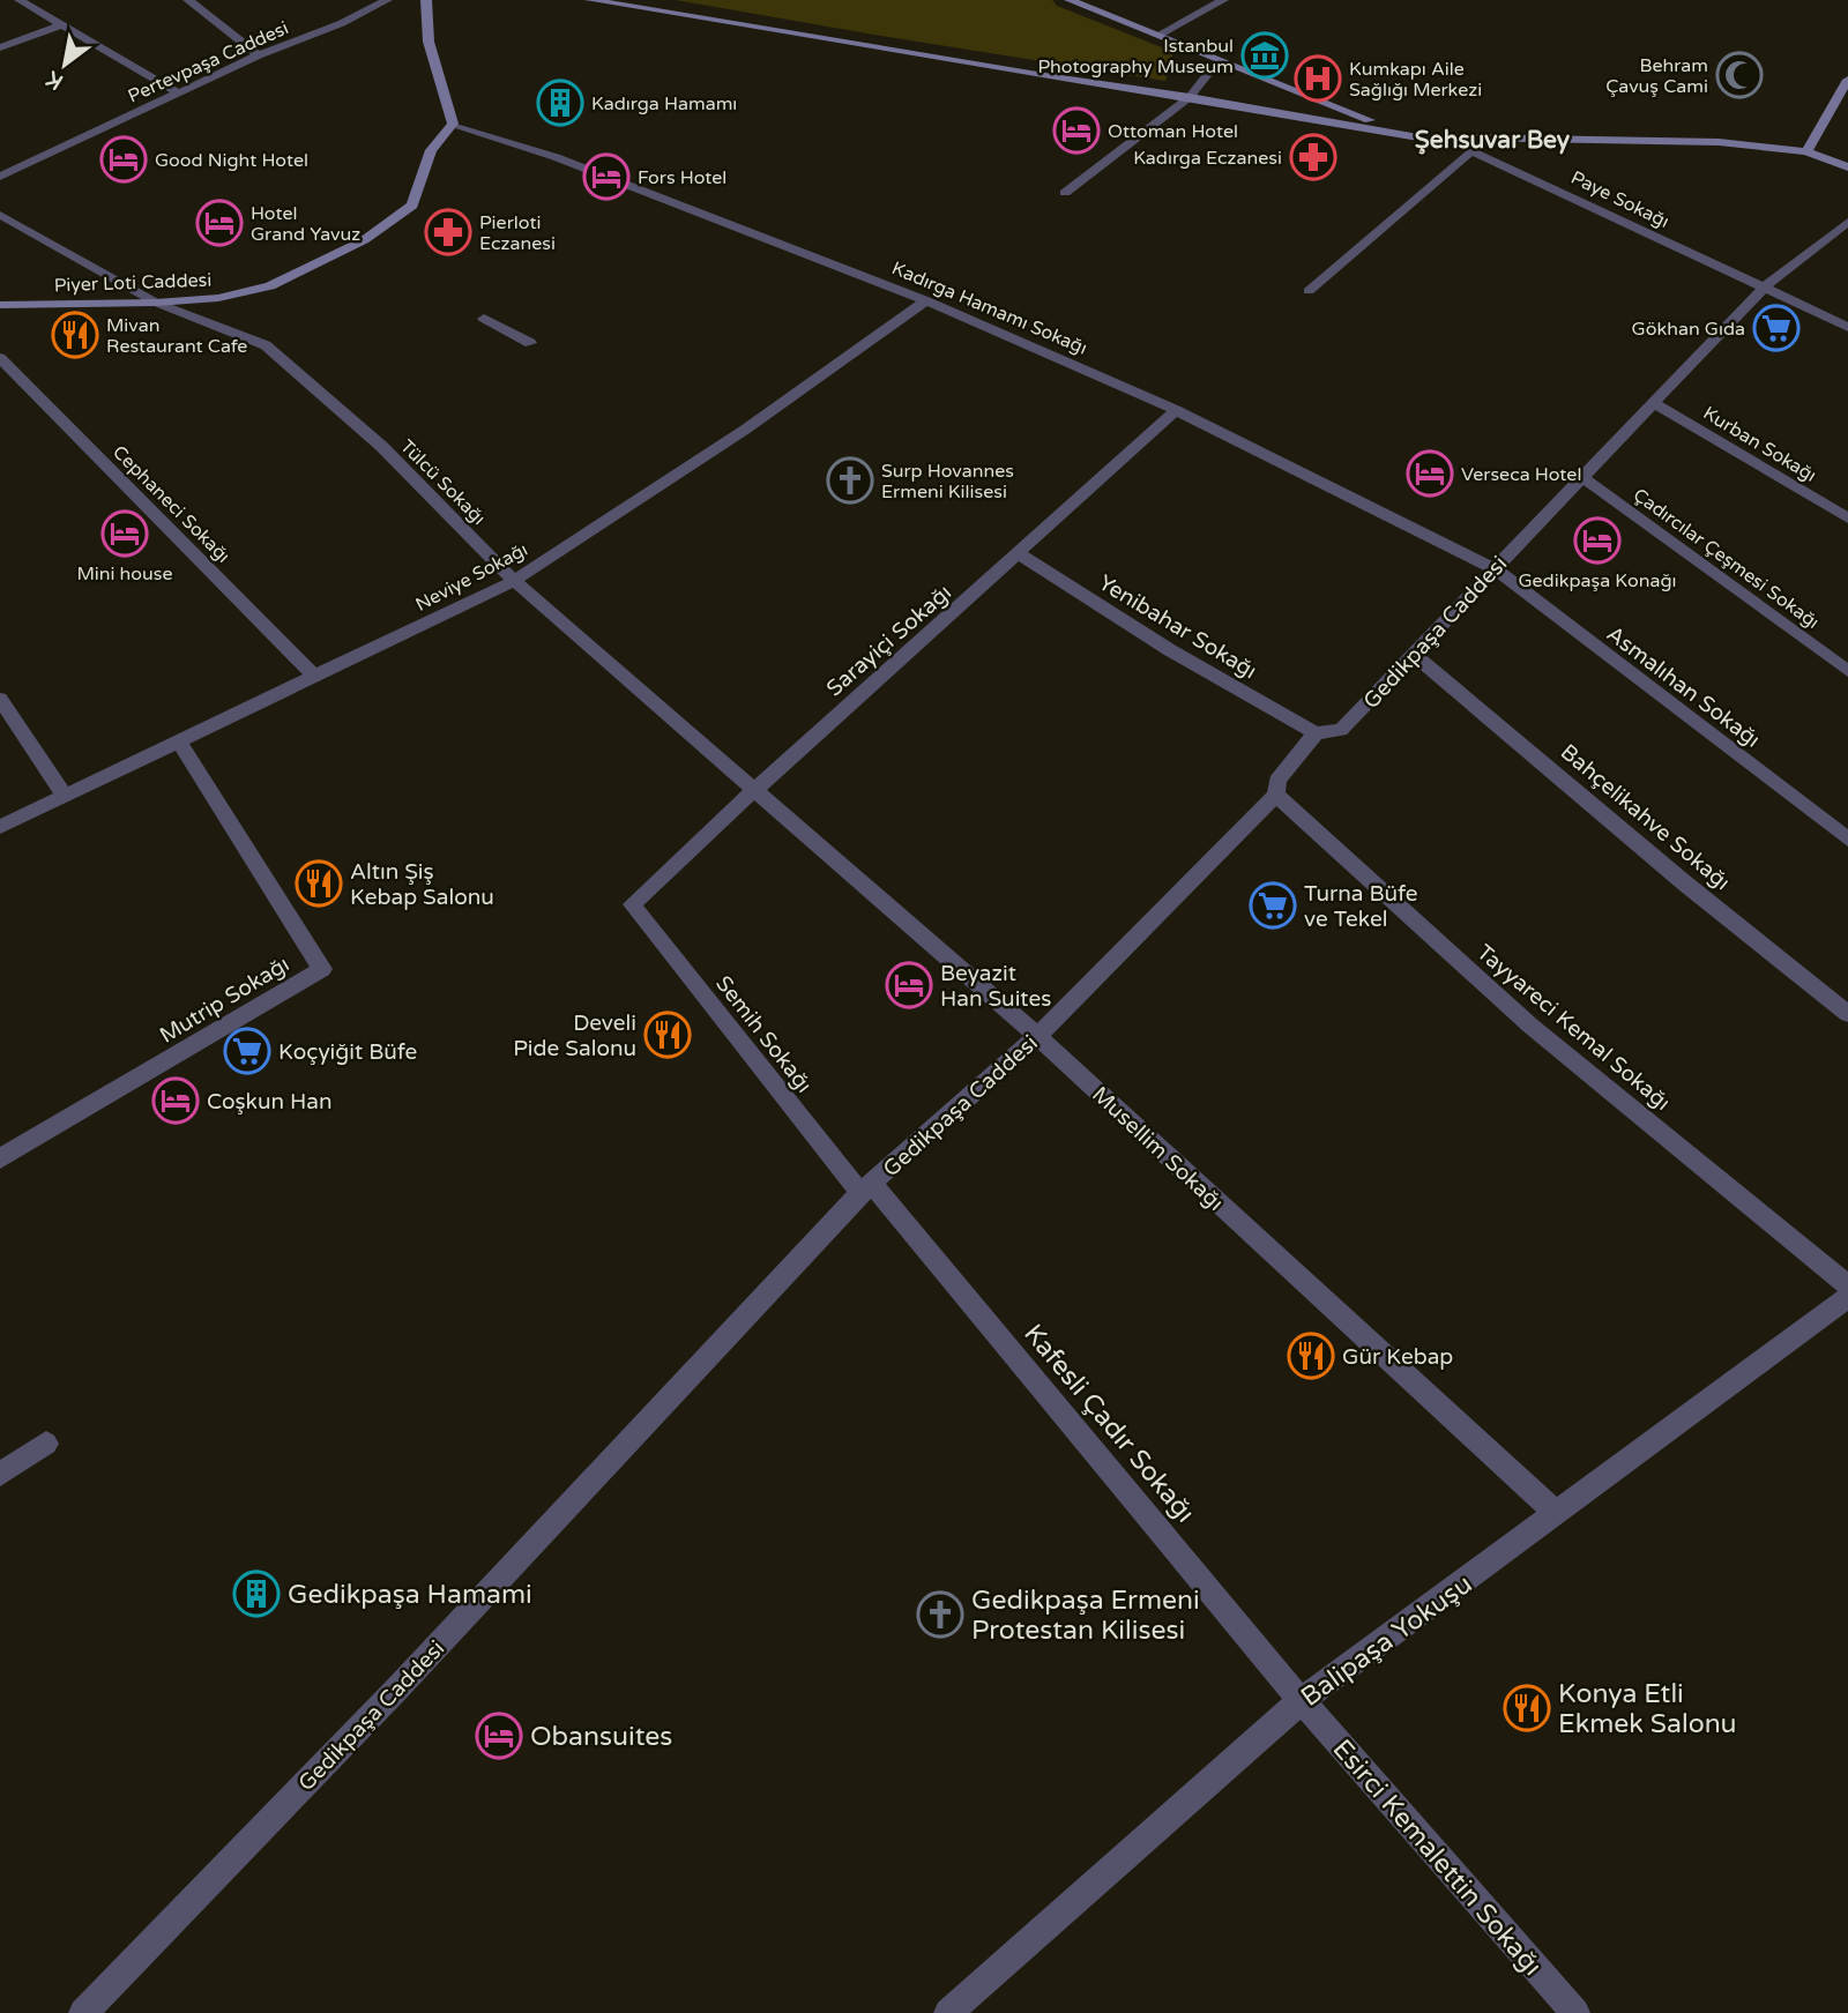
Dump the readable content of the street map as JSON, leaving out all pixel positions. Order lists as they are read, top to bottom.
{
  "streets": {
    "main road": ["Piyer Loti Caddesi"],
    "street": [
      "Pertevpaşa Caddesi",
      "Paye Sokağı",
      "Kadırga Hamamı Sokağı",
      "Kurban Sokağı",
      "Tülcü Sokağı",
      "Cephaneci Sokağı",
      "Çadırcılar Çeşmesi Sokağı",
      "Neviye Sokağı",
      "Yenibahar Sokağı",
      "Gedikpaşa Caddesi",
      "Sarayiçi Sokağı",
      "Asmalıhan Sokağı",
      "Bahçelikahve Sokağı",
      "Mutrip Sokağı",
      "Tayyareci Kemal Sokağı",
      "Semih Sokağı",
      "Musellim Sokağı",
      "Kafesli Çadır Sokağı",
      "Balipaşa Yokuşu",
      "Esirci Kemalettin Sokağı"
    ]
  },
  "crossings": [
    ["Paye Sokağı", "Gedikpaşa Caddesi"],
    ["Piyer Loti Caddesi", "Kadırga Hamamı Sokağı"],
    ["Piyer Loti Caddesi", "Tülcü Sokağı"],
    ["Kadırga Hamamı Sokağı", "Neviye Sokağı"],
    ["Kadırga Hamamı Sokağı", "Gedikpaşa Caddesi"],
    ["Kadırga Hamamı Sokağı", "Sarayiçi Sokağı"],
    ["Kadırga Hamamı Sokağı", "Asmalıhan Sokağı"],
    ["Kurban Sokağı", "Gedikpaşa Caddesi"],
    ["Tülcü Sokağı", "Neviye Sokağı"],
    ["Tülcü Sokağı", "Sarayiçi Sokağı"],
    ["Tülcü Sokağı", "Musellim Sokağı"],
    ["Cephaneci Sokağı", "Neviye Sokağı"],
    ["Çadırcılar Çeşmesi Sokağı", "Gedikpaşa Caddesi"],
    ["Neviye Sokağı", "Mutrip Sokağı"],
    ["Yenibahar Sokağı", "Gedikpaşa Caddesi"],
    ["Yenibahar Sokağı", "Sarayiçi Sokağı"],
    ["Gedikpaşa Caddesi", "Asmalıhan Sokağı"],
    ["Gedikpaşa Caddesi", "Bahçelikahve Sokağı"],
    ["Gedikpaşa Caddesi", "Tayyareci Kemal Sokağı"],
    ["Gedikpaşa Caddesi", "Semih Sokağı"],
    ["Gedikpaşa Caddesi", "Musellim Sokağı"],
    ["Gedikpaşa Caddesi", "Kafesli Çadır Sokağı"],
    ["Sarayiçi Sokağı", "Semih Sokağı"],
    ["Sarayiçi Sokağı", "Musellim Sokağı"],
    ["Semih Sokağı", "Kafesli Çadır Sokağı"],
    ["Musellim Sokağı", "Balipaşa Yokuşu"],
    ["Kafesli Çadır Sokağı", "Balipaşa Yokuşu"],
    ["Kafesli Çadır Sokağı", "Esirci Kemalettin Sokağı"],
    ["Balipaşa Yokuşu", "Esirci Kemalettin Sokağı"]
  ],
  "districts": ["Şehsuvar Bey"],
  "places": {
    "museum": ["Istanbul Photography Museum"],
    "mosque": ["Behram Çavuş Cami"],
    "hospital": ["Kumkapı Aile Sağlığı Merkezi"],
    "building": ["Kadırga Hamamı", "Gedikpaşa Hamami"],
    "hotel": [
      "Ottoman Hotel",
      "Good Night Hotel",
      "Fors Hotel",
      "Hotel Grand Yavuz",
      "Verseca Hotel",
      "Mini house",
      "Gedikpaşa Konağı",
      "Beyazit Han Suites",
      "Coşkun Han",
      "Obansuites"
    ],
    "pharmacy": ["Kadırga Eczanesi", "Pierloti Eczanesi"],
    "supermarket": ["Gökhan Gıda", "Turna Büfe ve Tekel", "Koçyiğit Büfe"],
    "restaurant": [
      "Mivan Restaurant Cafe",
      "Altın Şiş Kebap Salonu",
      "Develi Pide Salonu",
      "Gür Kebap",
      "Konya Etli Ekmek Salonu"
    ],
    "church": ["Surp Hovannes Ermeni Kilisesi", "Gedikpaşa Ermeni Protestan Kilisesi"]
  },
  "north": "bottom left"
}
